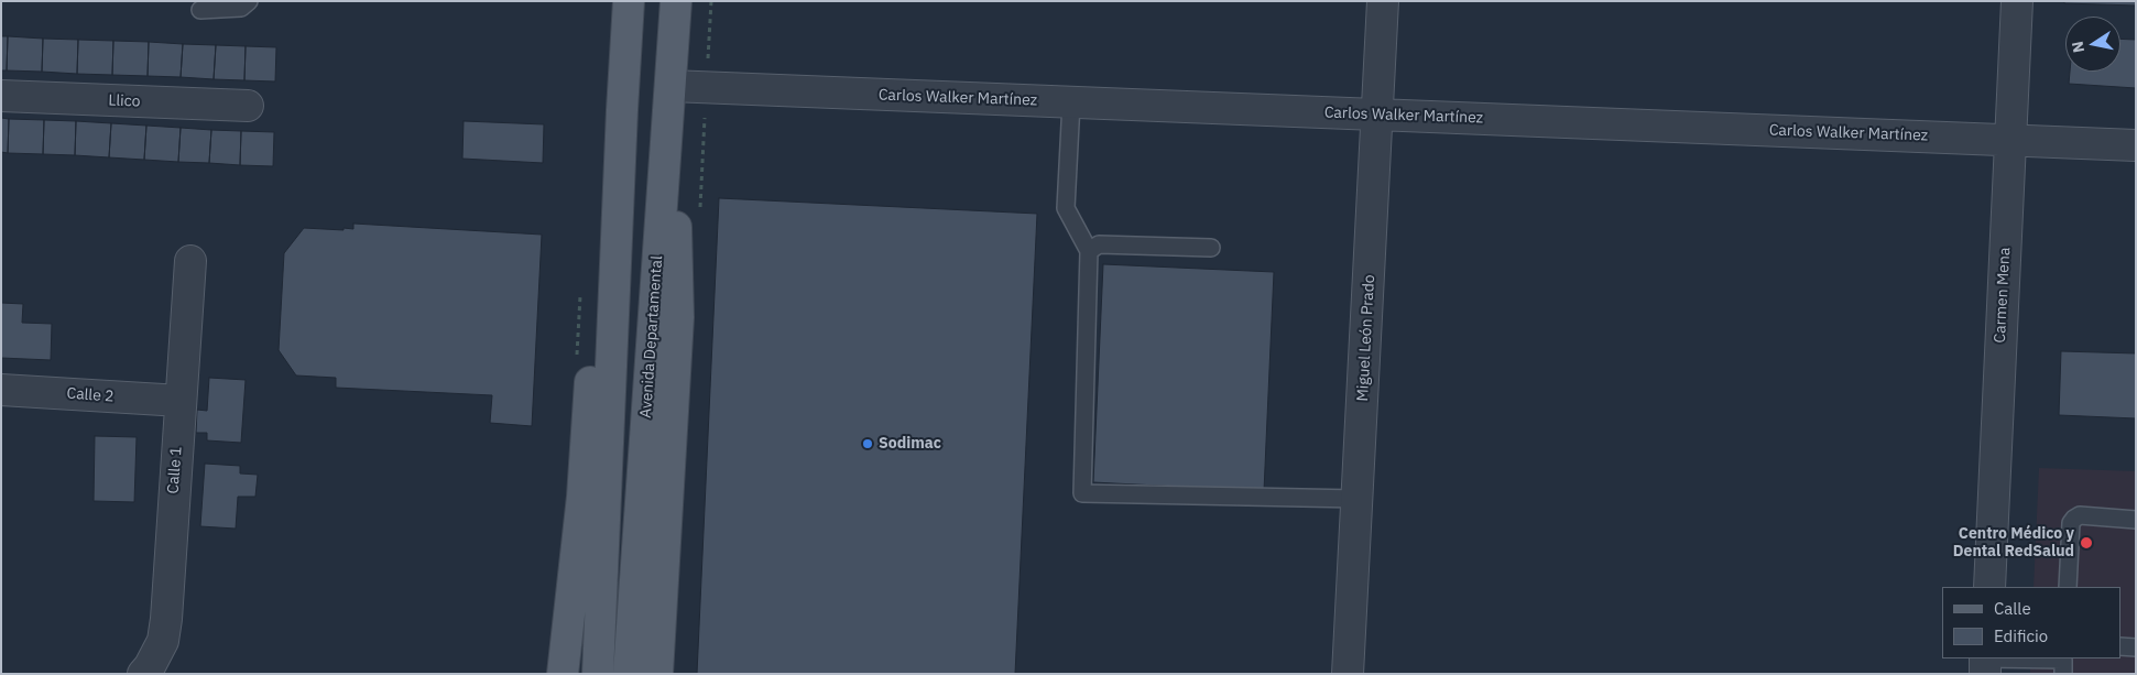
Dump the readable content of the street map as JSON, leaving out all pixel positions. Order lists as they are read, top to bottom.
{
  "streets": {
    "main road": ["Avenida Departamental"],
    "street": [
      "Carlos Walker Martínez",
      "Llico",
      "Carmen Mena",
      "Miguel León Prado",
      "Calle 2",
      "Calle 1"
    ]
  },
  "crossings": [
    ["Carlos Walker Martínez", "Carmen Mena"],
    ["Carlos Walker Martínez", "Avenida Departamental"],
    ["Carlos Walker Martínez", "Miguel León Prado"],
    ["Calle 2", "Calle 1"]
  ],
  "places": ["Sodimac", "Centro Médico y Dental RedSalud"],
  "legend": ["Calle", "Edificio"],
  "north": "left"
}
